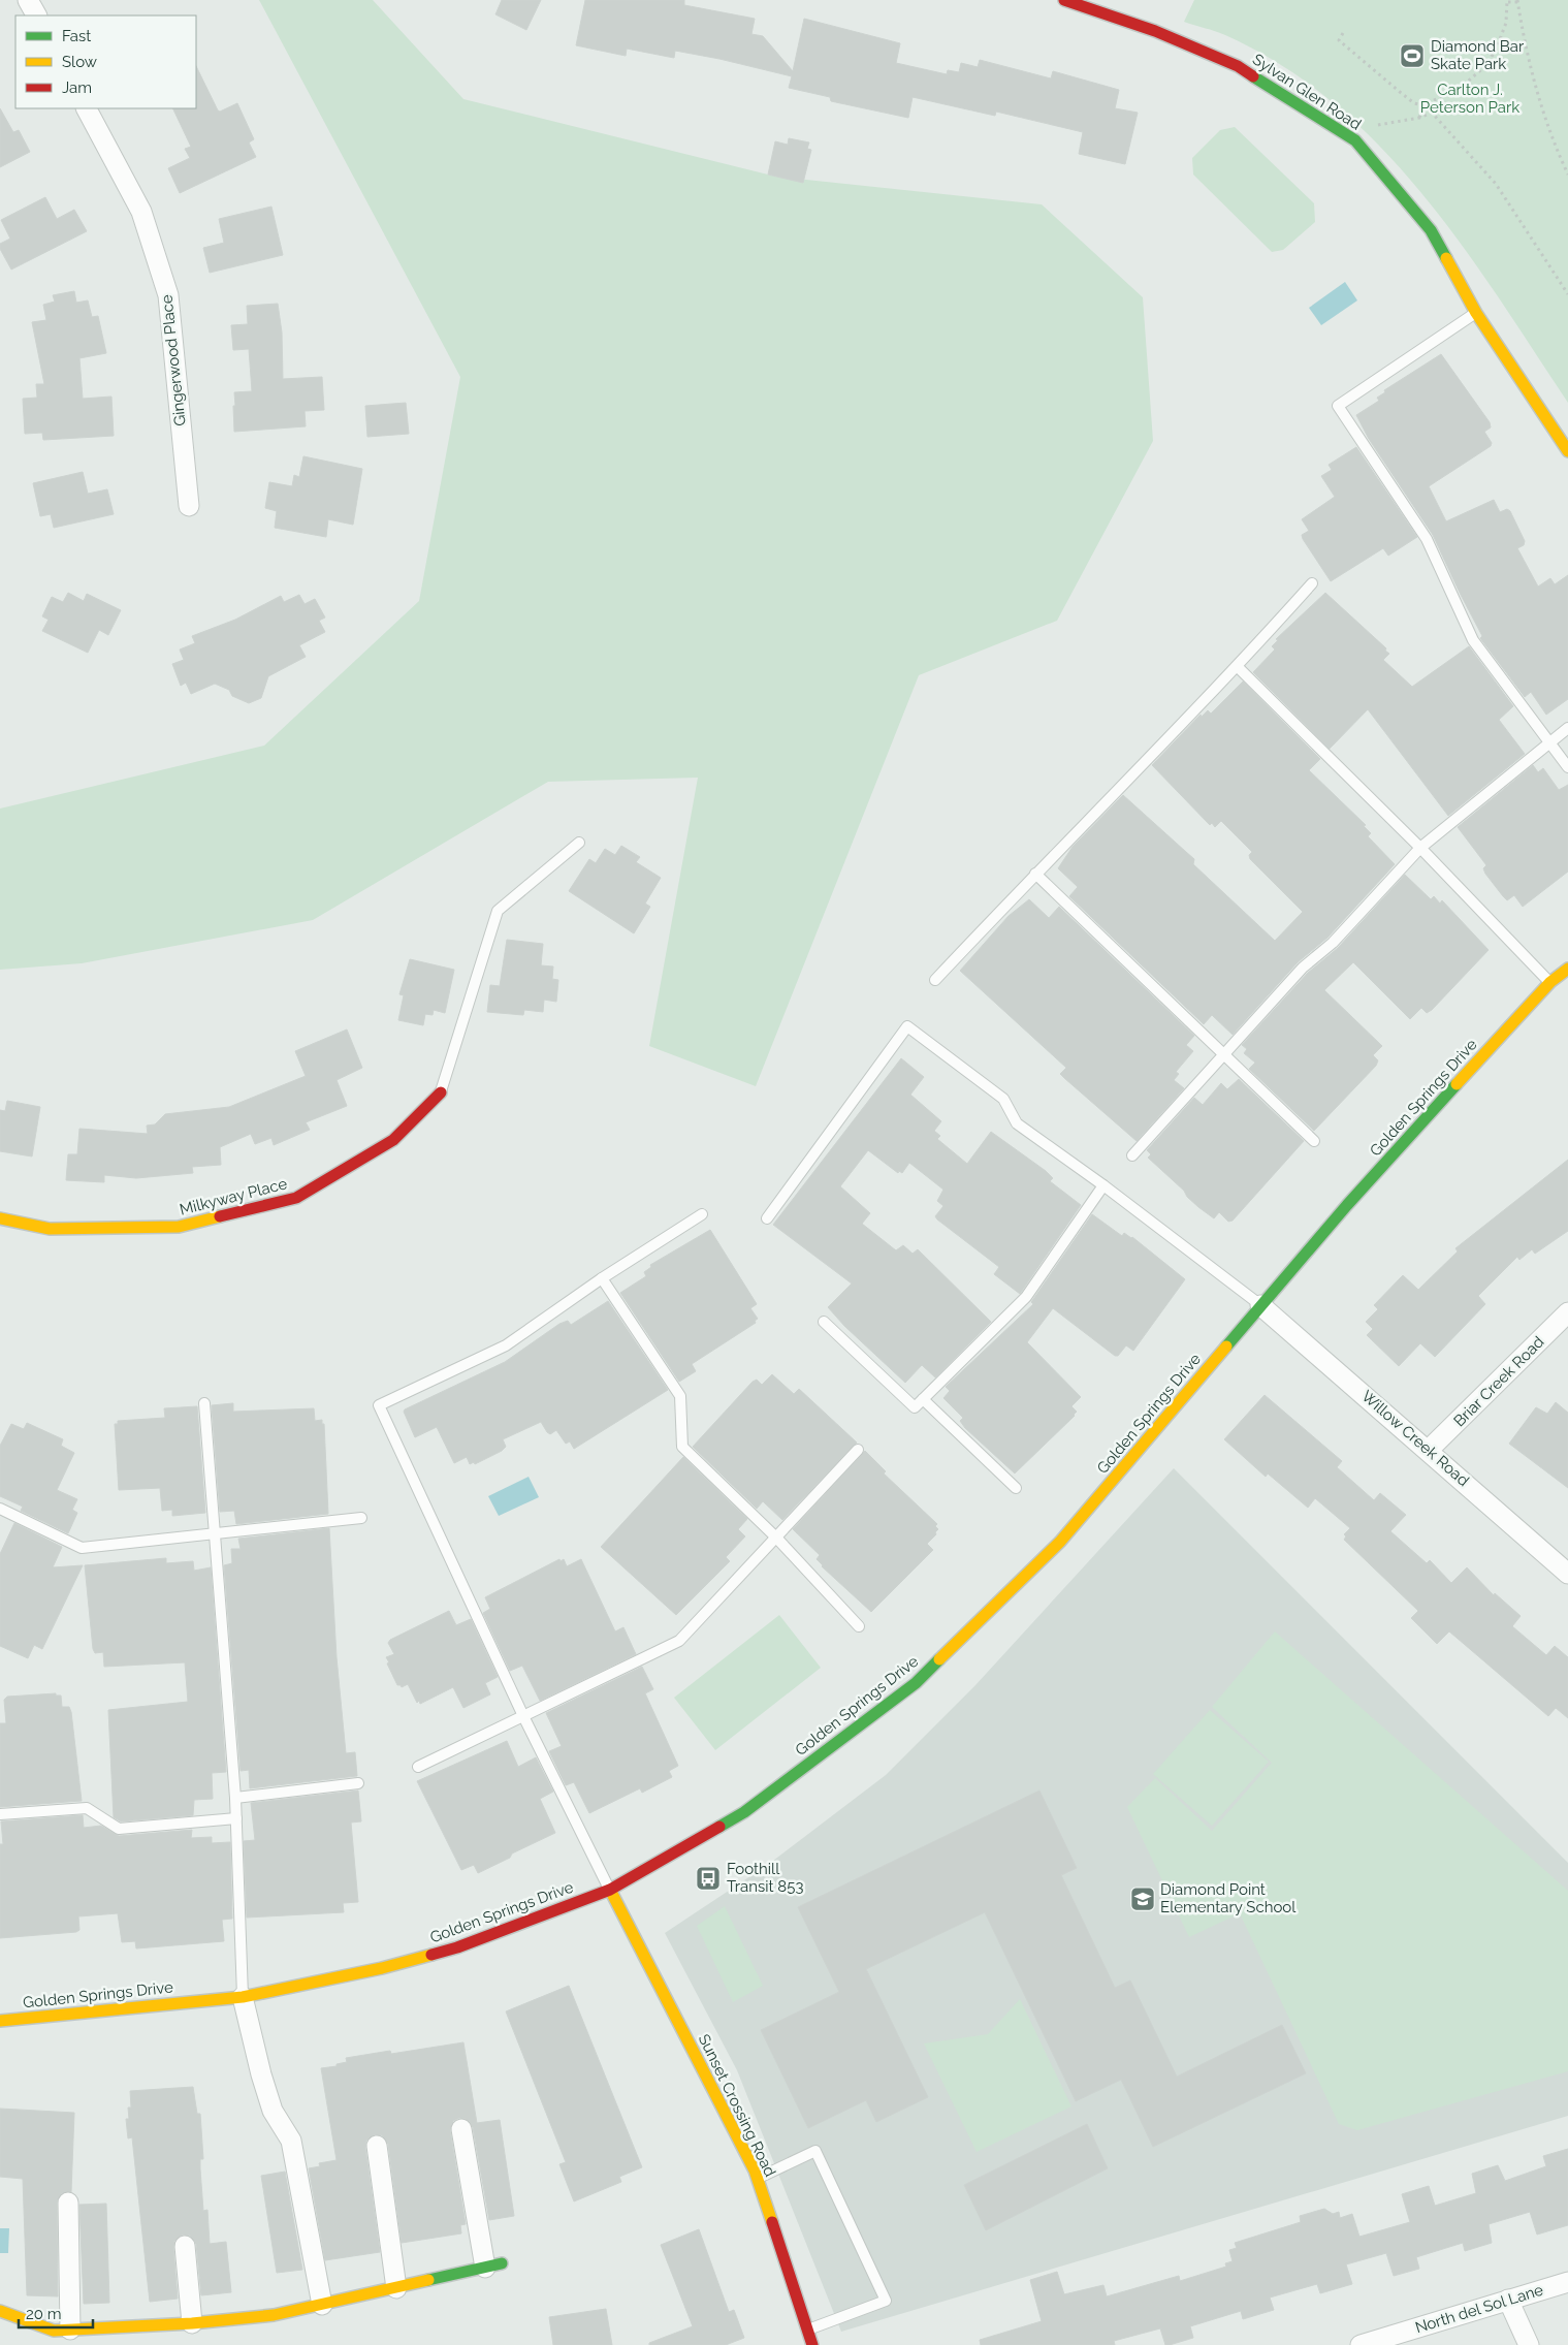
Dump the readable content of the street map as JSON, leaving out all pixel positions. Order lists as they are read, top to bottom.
{
  "streets": {
    "street": [
      "Sylvan Glen Road",
      "Gingerwood Place",
      "Golden Springs Drive",
      "Milkyway Place",
      "Briar Creek Road",
      "Willow Creek Road",
      "Sunset Crossing Road",
      "North del Sol Lane"
    ]
  },
  "crossings": [
    ["Golden Springs Drive", "Willow Creek Road"],
    ["Golden Springs Drive", "Sunset Crossing Road"],
    ["Briar Creek Road", "Willow Creek Road"]
  ],
  "parks": ["Carlton J. Peterson Park"],
  "places": {
    "sports": ["Diamond Bar Skate Park"],
    "bus stop": ["Foothill Transit 853"],
    "school or university": ["Diamond Point Elementary School"]
  },
  "legend": ["Fast", "Slow", "Jam"],
  "scale_bar": "20 m"
}
